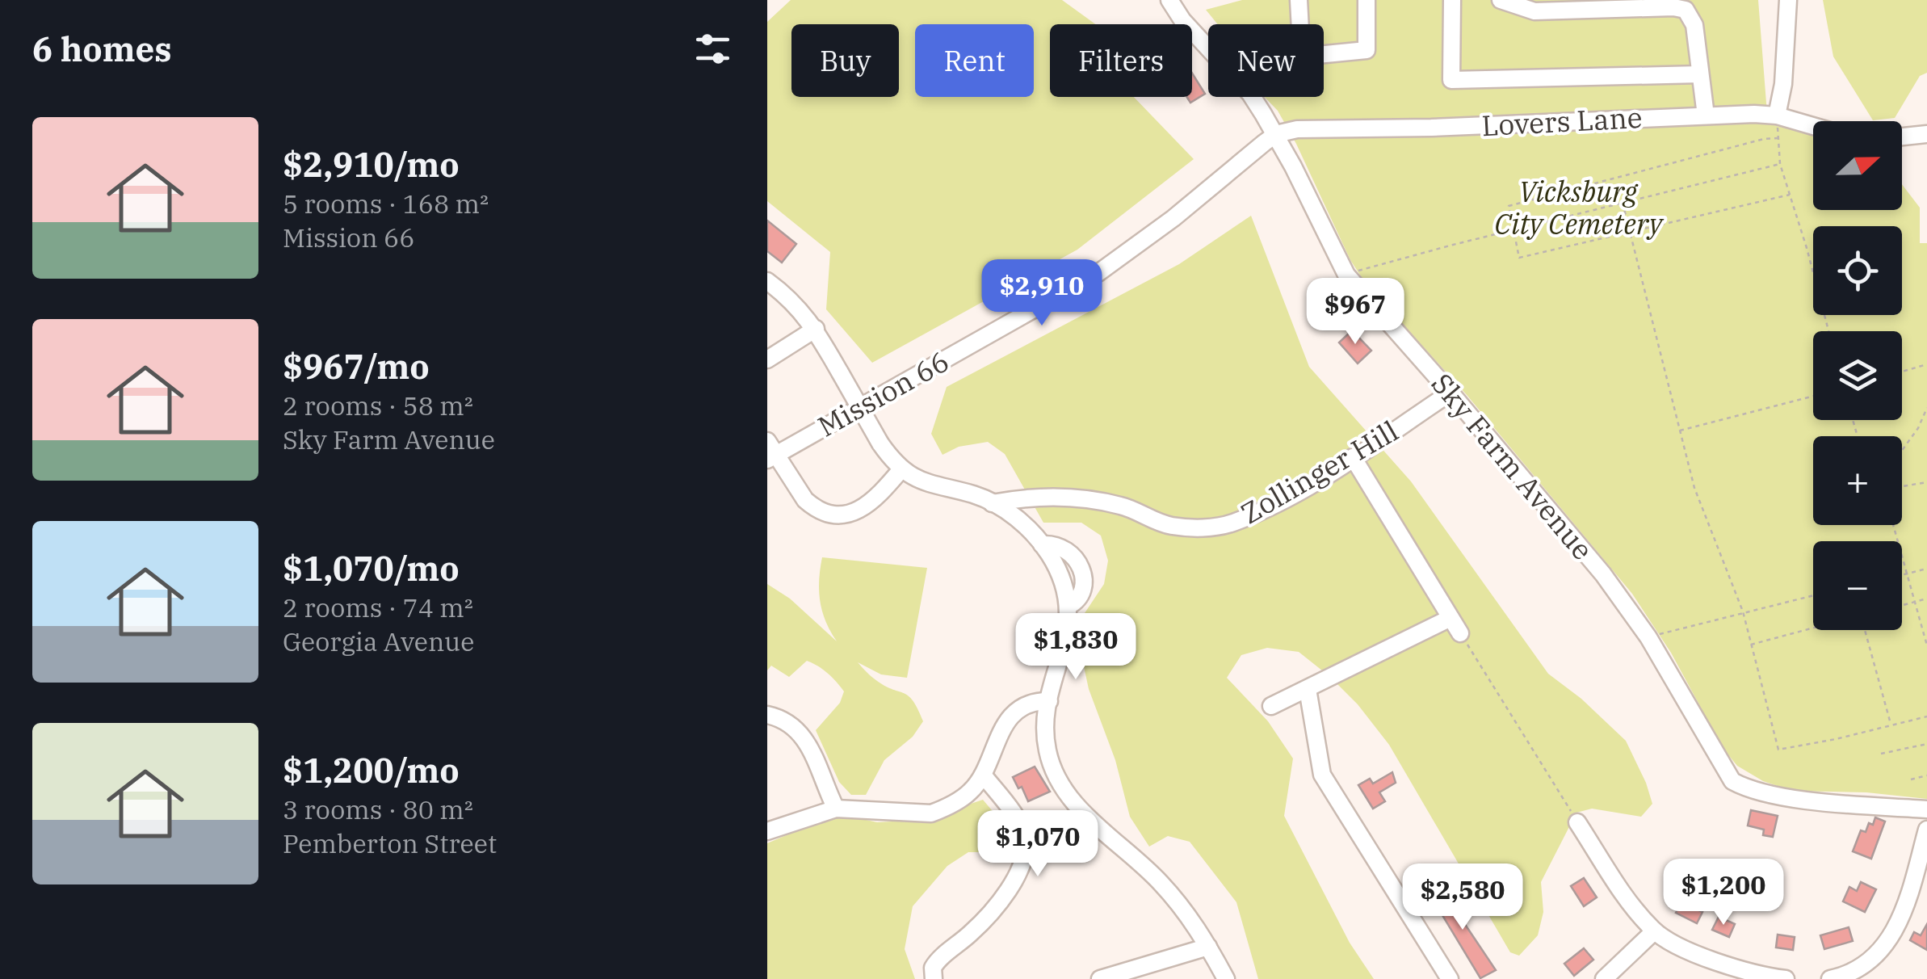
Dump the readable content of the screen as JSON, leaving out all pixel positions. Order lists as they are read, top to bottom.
{
  "streets": {
    "street": [
      "Lovers Lane",
      "Mission 66",
      "Sky Farm Avenue",
      "Zollinger Hill"
    ]
  },
  "crossings": [
    ["Lovers Lane", "Mission 66"],
    ["Lovers Lane", "Sky Farm Avenue"],
    ["Mission 66", "Sky Farm Avenue"],
    ["Sky Farm Avenue", "Zollinger Hill"]
  ],
  "parks": ["Vicksburg City Cemetery"],
  "north": "right",
  "page": {
    "heading": "6 homes",
    "chip": [
      "Buy",
      "Rent",
      "Filters",
      "New"
    ],
    "list": [
      {
        "name": "$2,910/mo",
        "note": "5 rooms · 168 m² · Mission 66"
      },
      {
        "name": "$967/mo",
        "note": "2 rooms · 58 m² · Sky Farm Avenue"
      },
      {
        "name": "$1,070/mo",
        "note": "2 rooms · 74 m² · Georgia Avenue"
      },
      {
        "name": "$1,200/mo",
        "note": "3 rooms · 80 m² · Pemberton Street"
      }
    ],
    "map_buttons": ["+", "−"],
    "price": [
      "$2,910",
      "$967",
      "$1,830",
      "$1,070",
      "$1,200",
      "$2,580"
    ]
  }
}
